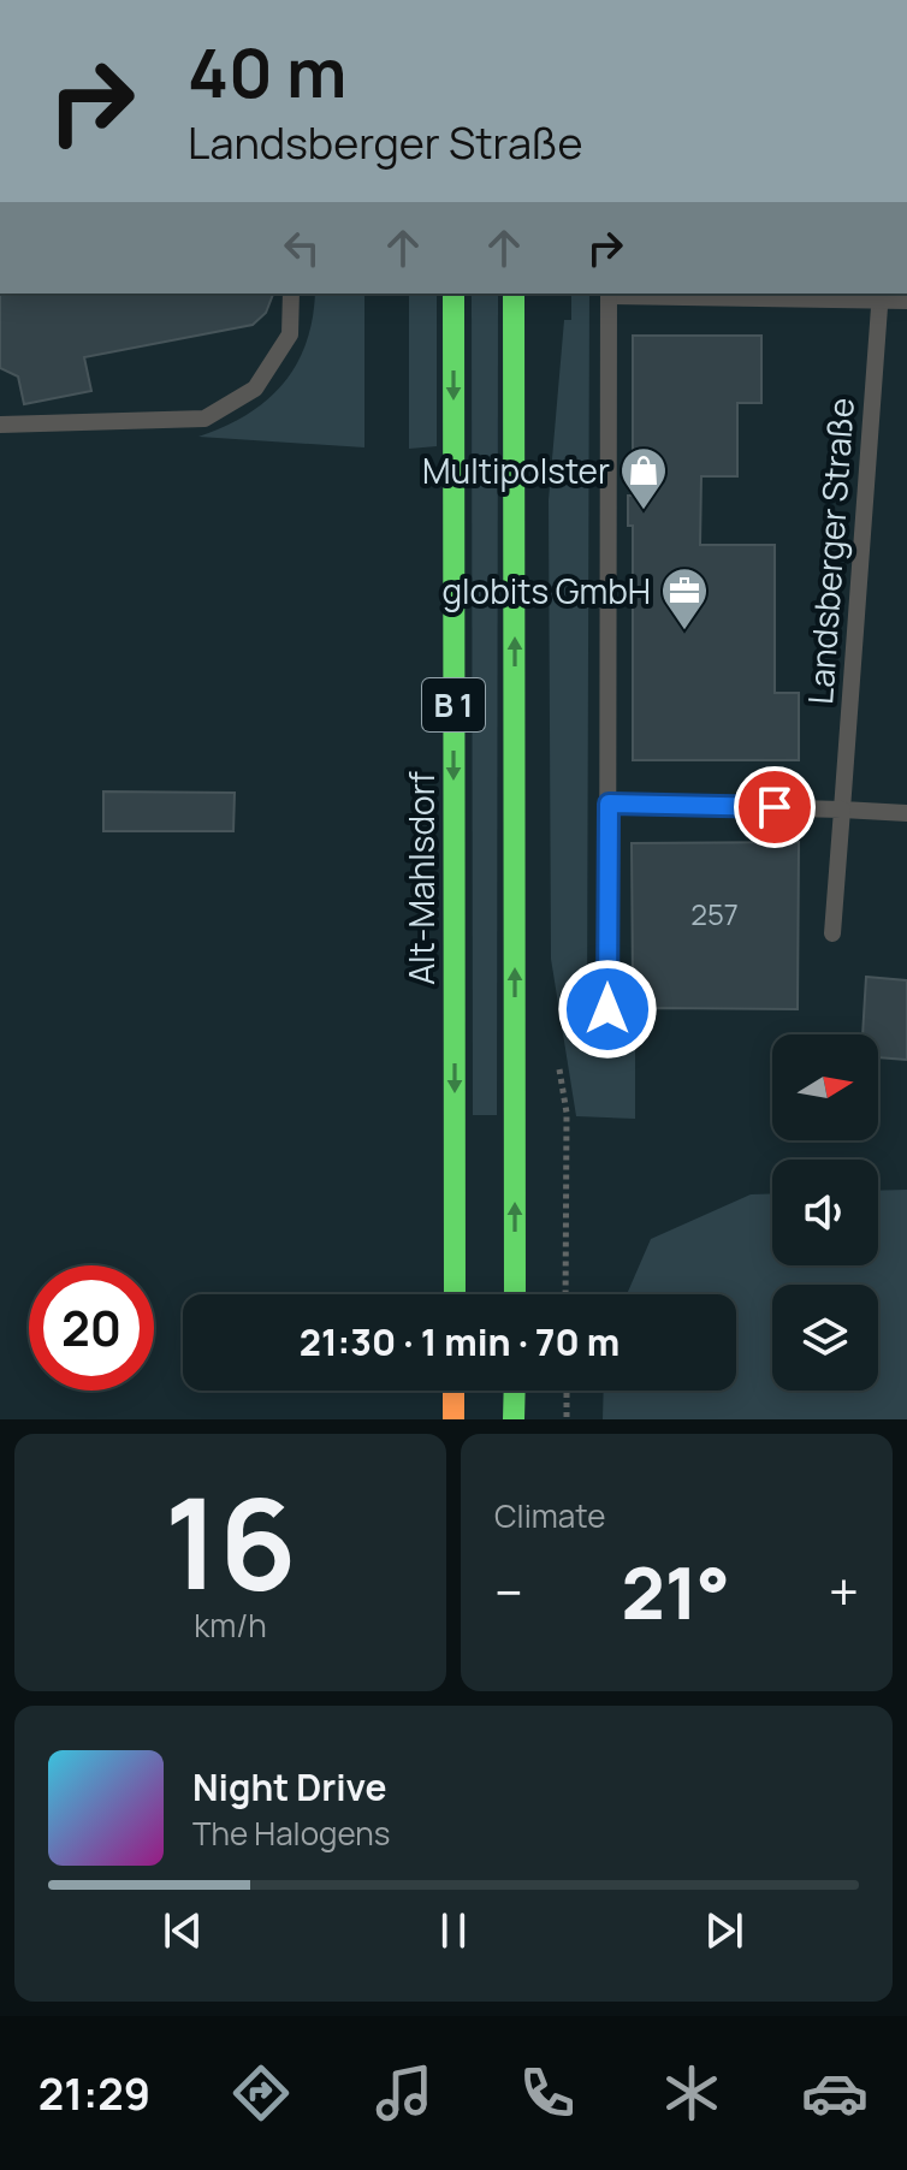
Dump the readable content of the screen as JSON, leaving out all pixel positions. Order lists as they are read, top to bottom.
{
  "streets": {
    "main road": ["B 1", "Alt-Mahlsdorf"],
    "lane": ["Landsberger Straße"]
  },
  "places": {
    "shop": ["Multipolster"],
    "office": ["globits GmbH"]
  },
  "house_numbers": ["257"],
  "north": "right",
  "page": {
    "turn": ["40 m", "Landsberger Straße"],
    "limit": "20",
    "trip": "21:30 · 1 min · 70 m",
    "tile": [
      ["16", "km/h"],
      "Climate"
    ],
    "heat": ["−", "21°", "+"],
    "song": ["Night Drive", "The Halogens"],
    "tabs": "21:29"
  }
}
